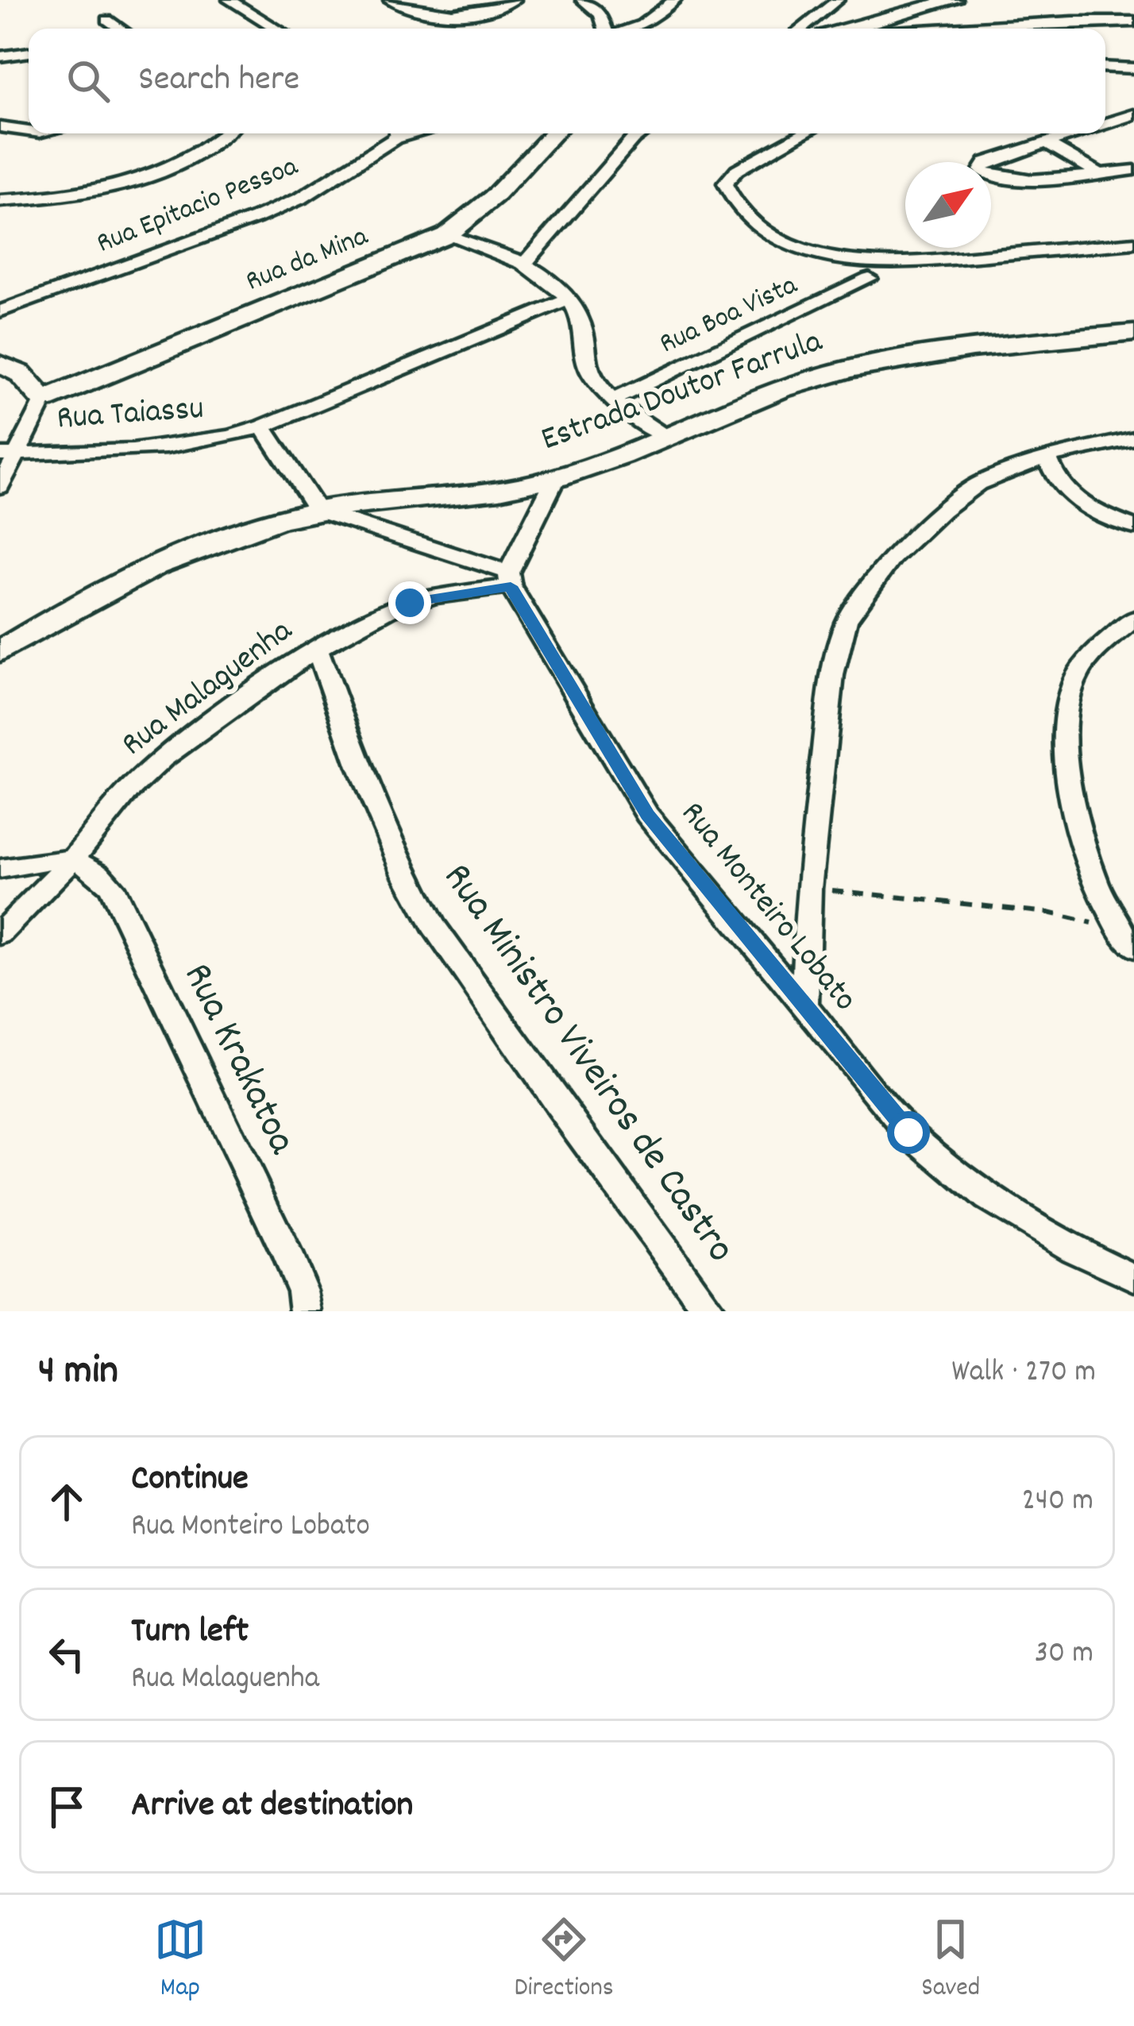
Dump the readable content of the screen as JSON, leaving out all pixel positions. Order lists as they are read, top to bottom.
{
  "streets": {
    "street": [
      "Rua Epitacio Pessoa",
      "Rua da Mina",
      "Rua Boa Vista",
      "Estrada Doutor Farrula",
      "Rua Taiassu",
      "Rua Malaguenha",
      "Rua Monteiro Lobato",
      "Rua Krakatoa",
      "Rua Ministro Viveiros de Castro"
    ]
  },
  "crossings": [
    ["Rua Malaguenha", "Rua Monteiro Lobato"],
    ["Rua Malaguenha", "Rua Krakatoa"],
    ["Rua Malaguenha", "Rua Ministro Viveiros de Castro"]
  ],
  "north": "top right",
  "page": {
    "search": "Search here",
    "heading": ["4 min", "Walk · 270 m"],
    "list": [
      ["Continue", "Rua Monteiro Lobato", "240 m"],
      ["Turn left", "Rua Malaguenha", "30 m"],
      "Arrive at destination"
    ],
    "nav": ["Map", "Directions", "Saved"]
  }
}
